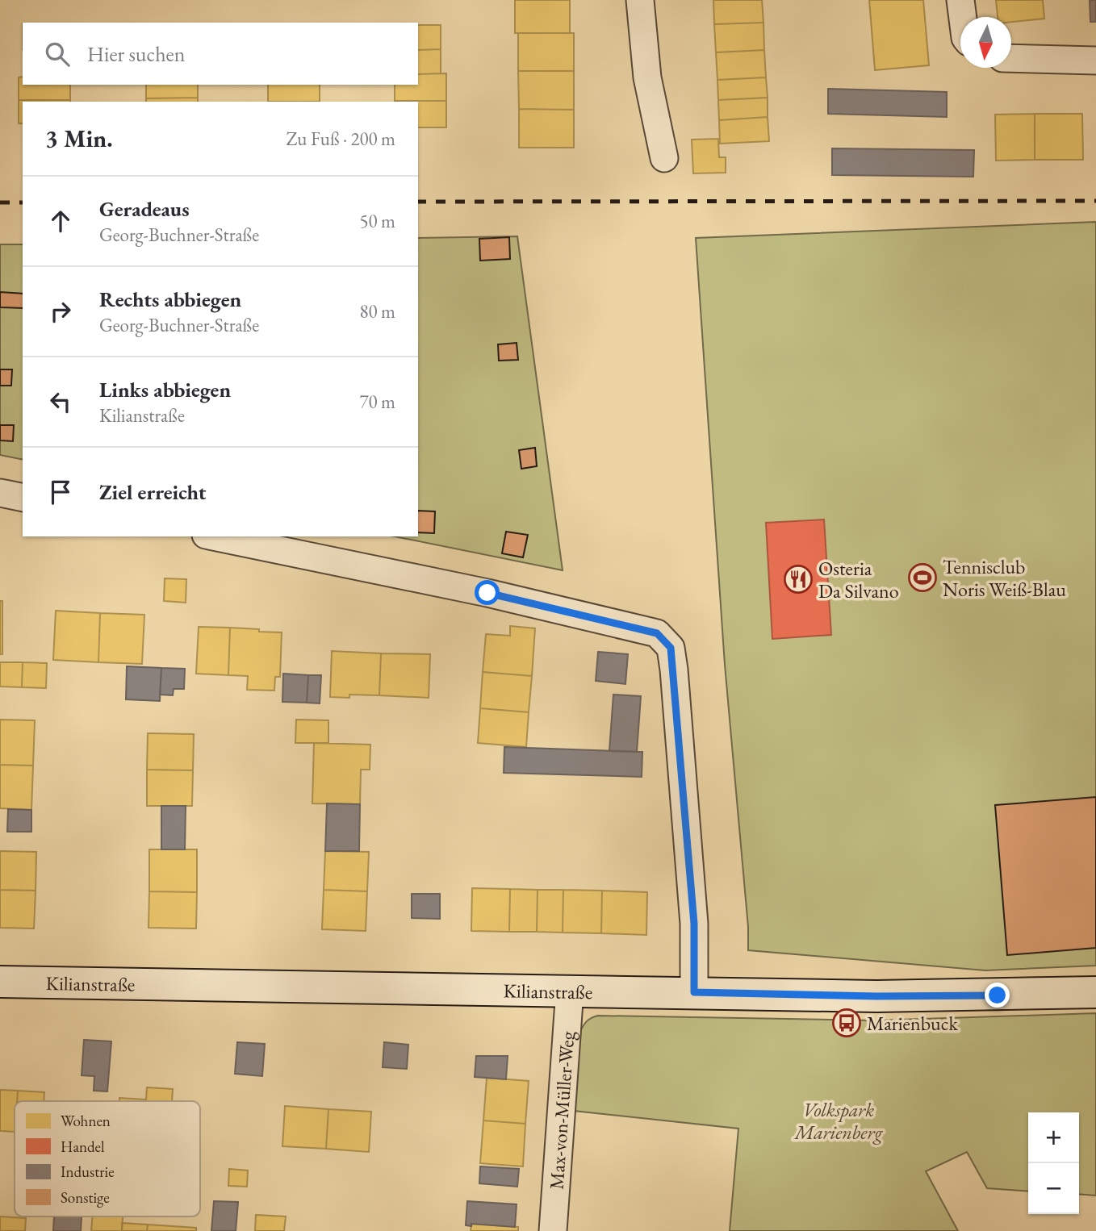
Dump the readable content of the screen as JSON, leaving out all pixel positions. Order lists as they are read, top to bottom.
{
  "streets": {
    "main road": ["Kilianstraße"],
    "street": ["Max-von-Müller-Weg"]
  },
  "crossings": [
    ["Kilianstraße", "Max-von-Müller-Weg"]
  ],
  "parks": ["Volkspark Marienberg"],
  "places": {
    "sports": ["Tennisclub Noris Weiß-Blau"],
    "restaurant": ["Osteria Da Silvano"],
    "bus stop": ["Marienbuck"]
  },
  "legend": [
    "Wohnen",
    "Handel",
    "Industrie",
    "Sonstige"
  ],
  "north": "bottom",
  "page": {
    "search": "Hier suchen",
    "heading": ["3 Min.", "Zu Fuß · 200 m"],
    "list": [
      ["Geradeaus", "Georg-Buchner-Straße", "50 m"],
      ["Rechts abbiegen", "Georg-Buchner-Straße", "80 m"],
      ["Links abbiegen", "Kilianstraße", "70 m"],
      "Ziel erreicht"
    ],
    "map_buttons": ["+", "−"]
  }
}
